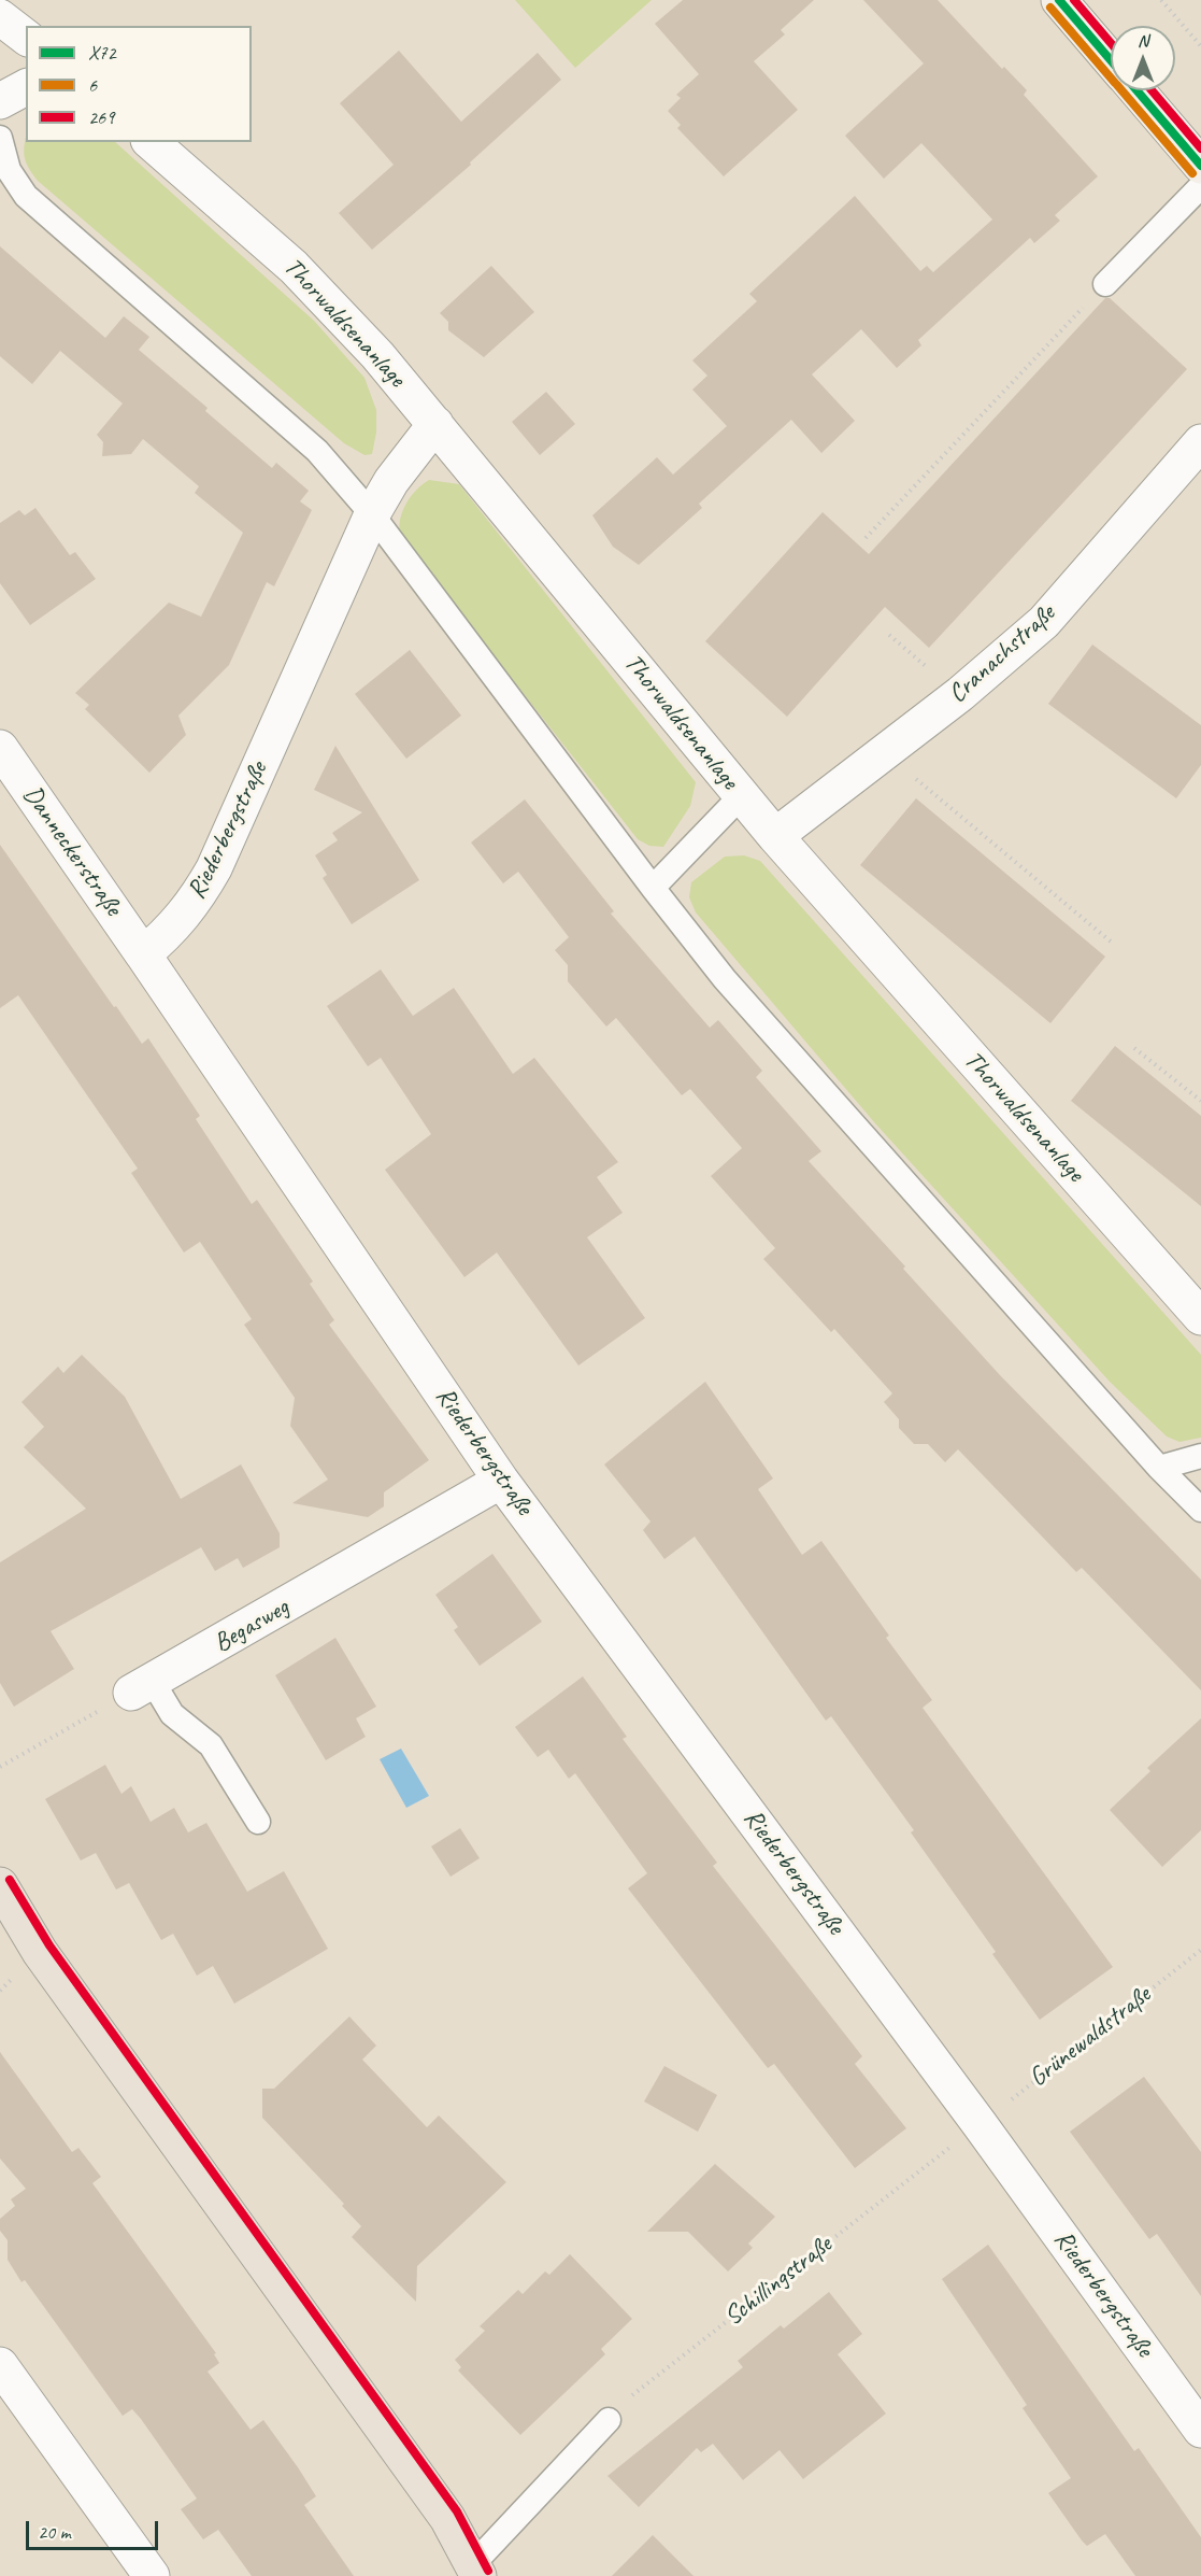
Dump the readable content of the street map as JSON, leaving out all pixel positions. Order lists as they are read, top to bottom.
{
  "streets": {
    "street": [
      "Thorwaldsenanlage",
      "Cranachstraße",
      "Riederbergstraße",
      "Danneckerstraße",
      "Begasweg"
    ],
    "path": ["Grünewaldstraße", "Schillingstraße"]
  },
  "crossings": [
    ["Thorwaldsenanlage", "Cranachstraße"],
    ["Thorwaldsenanlage", "Riederbergstraße"],
    ["Riederbergstraße", "Danneckerstraße"],
    ["Riederbergstraße", "Begasweg"],
    ["Riederbergstraße", "Grünewaldstraße"]
  ],
  "lines": ["transit line X72", "transit line 269", "transit line 6"],
  "legend": ["X72", "6", "269"],
  "scale_bar": "20 m",
  "north": "top"
}
